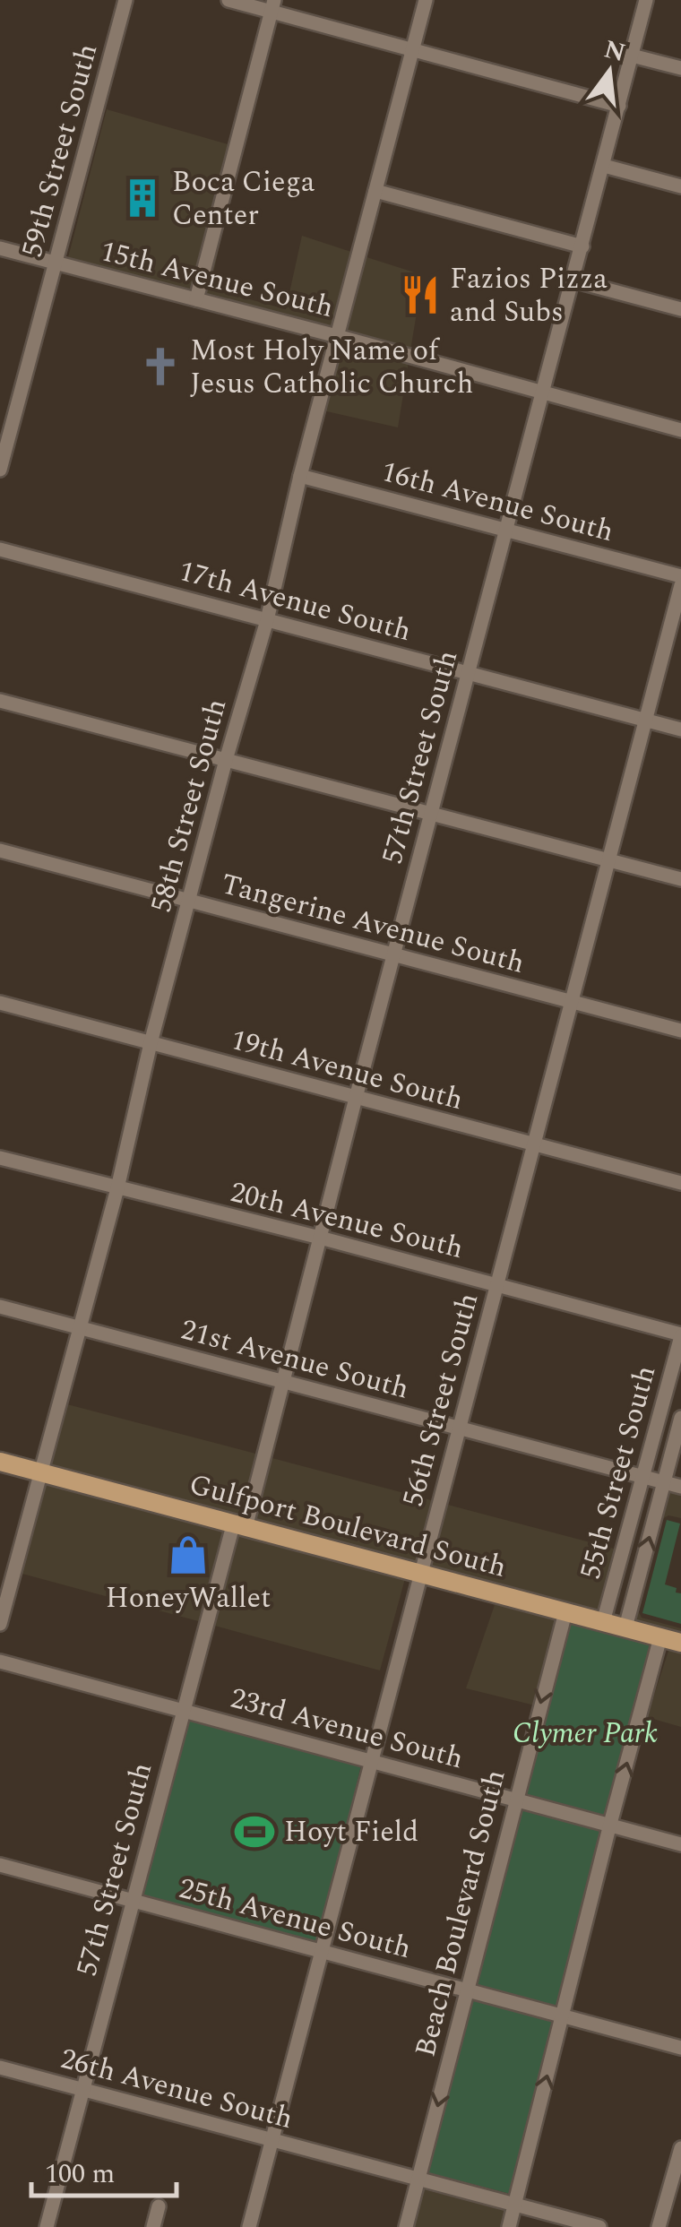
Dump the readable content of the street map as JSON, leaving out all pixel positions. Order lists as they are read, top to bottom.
{
  "streets": {
    "main road": ["Gulfport Boulevard South"],
    "street": [
      "59th Street South",
      "15th Avenue South",
      "16th Avenue South",
      "17th Avenue South",
      "57th Street South",
      "58th Street South",
      "Tangerine Avenue South",
      "19th Avenue South",
      "20th Avenue South",
      "21st Avenue South",
      "56th Street South",
      "55th Street South",
      "23rd Avenue South",
      "Beach Boulevard South",
      "25th Avenue South",
      "26th Avenue South"
    ]
  },
  "crossings": [
    ["59th Street South", "15th Avenue South"],
    ["15th Avenue South", "57th Street South"],
    ["15th Avenue South", "58th Street South"],
    ["16th Avenue South", "57th Street South"],
    ["16th Avenue South", "58th Street South"],
    ["17th Avenue South", "57th Street South"],
    ["17th Avenue South", "58th Street South"],
    ["17th Avenue South", "56th Street South"],
    ["57th Street South", "Tangerine Avenue South"],
    ["57th Street South", "19th Avenue South"],
    ["57th Street South", "20th Avenue South"],
    ["57th Street South", "21st Avenue South"],
    ["57th Street South", "Gulfport Boulevard South"],
    ["57th Street South", "23rd Avenue South"],
    ["57th Street South", "25th Avenue South"],
    ["57th Street South", "26th Avenue South"],
    ["58th Street South", "Tangerine Avenue South"],
    ["58th Street South", "19th Avenue South"],
    ["58th Street South", "20th Avenue South"],
    ["58th Street South", "21st Avenue South"],
    ["58th Street South", "Gulfport Boulevard South"],
    ["Tangerine Avenue South", "56th Street South"],
    ["19th Avenue South", "56th Street South"],
    ["20th Avenue South", "56th Street South"],
    ["20th Avenue South", "55th Street South"],
    ["21st Avenue South", "56th Street South"],
    ["21st Avenue South", "55th Street South"],
    ["56th Street South", "Gulfport Boulevard South"],
    ["56th Street South", "23rd Avenue South"],
    ["56th Street South", "25th Avenue South"],
    ["56th Street South", "26th Avenue South"],
    ["55th Street South", "Gulfport Boulevard South"],
    ["Gulfport Boulevard South", "Beach Boulevard South"],
    ["23rd Avenue South", "Beach Boulevard South"],
    ["Beach Boulevard South", "25th Avenue South"],
    ["Beach Boulevard South", "26th Avenue South"]
  ],
  "parks": ["Clymer Park"],
  "places": {
    "building": ["Boca Ciega Center"],
    "restaurant": ["Fazios Pizza and Subs"],
    "church": ["Most Holy Name of Jesus Catholic Church"],
    "shop": ["HoneyWallet"],
    "sports": ["Hoyt Field"]
  },
  "scale_bar": "100 m",
  "north": "top"
}
